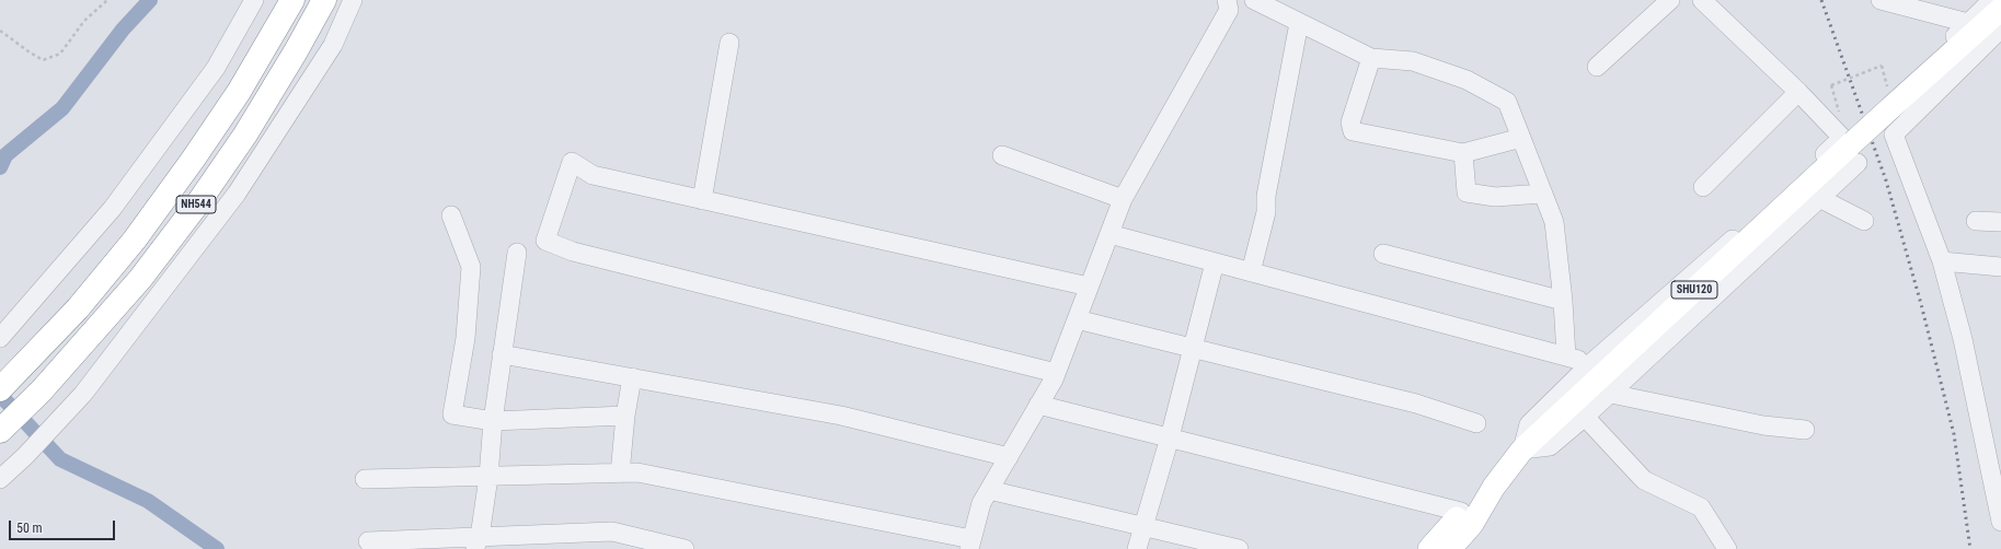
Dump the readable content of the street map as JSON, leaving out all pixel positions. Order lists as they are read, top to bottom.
{
  "streets": {
    "highway": ["NH544"],
    "main road": ["SHU120"]
  },
  "scale_bar": "50 m"
}
